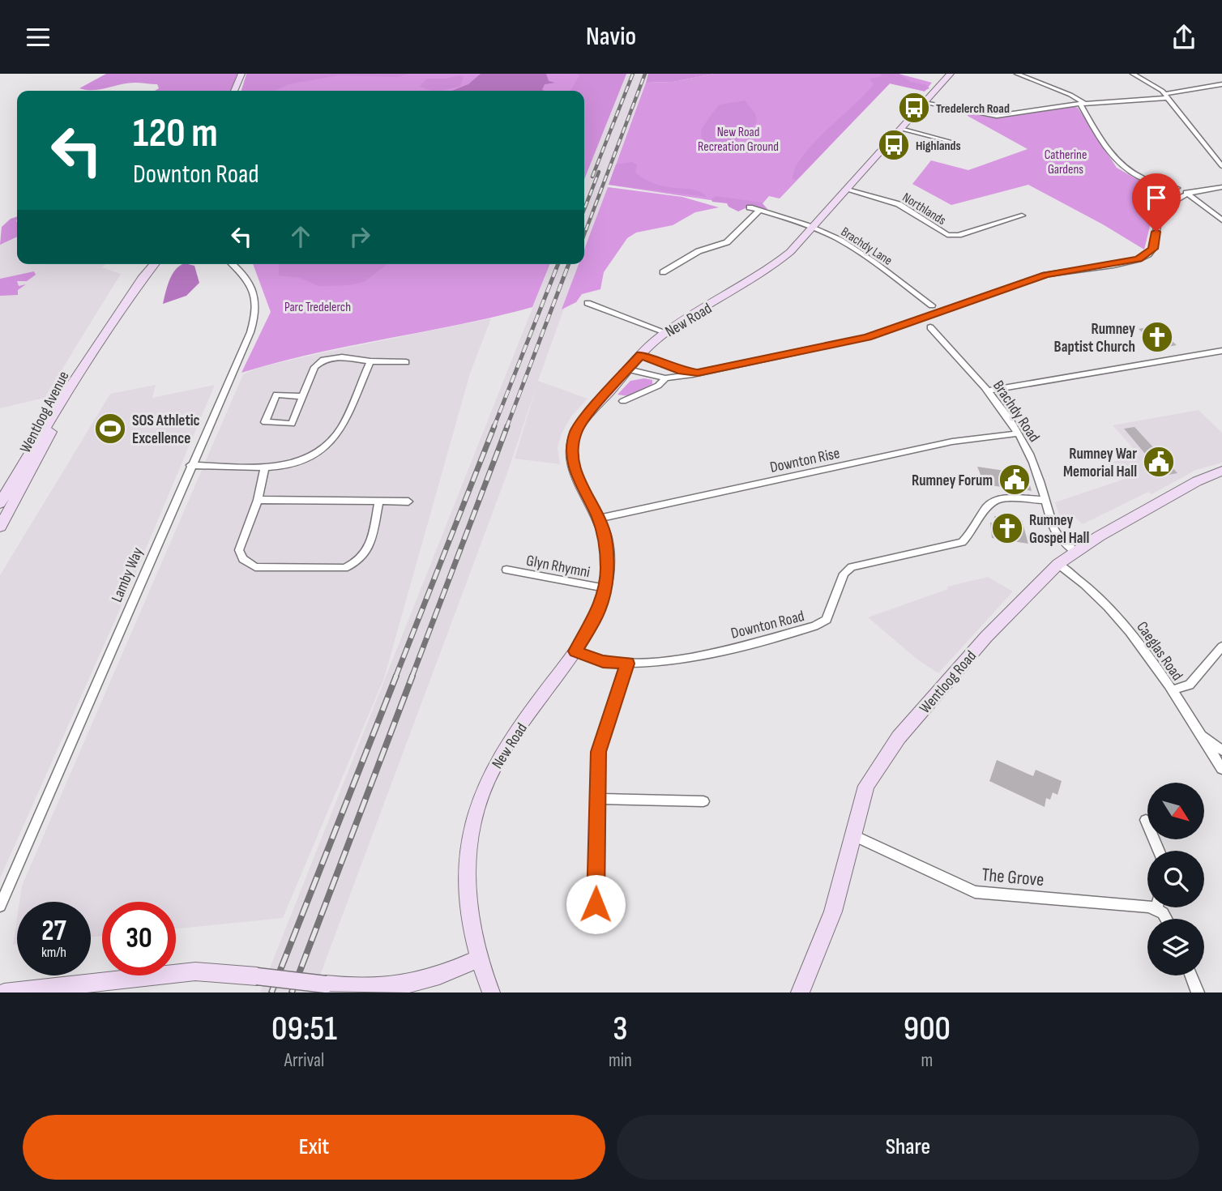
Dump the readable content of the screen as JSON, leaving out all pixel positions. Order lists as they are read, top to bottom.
{
  "streets": {
    "main road": ["Wentloog Road"],
    "street": [
      "Northlands",
      "Brachdy Lane",
      "New Road",
      "Brachdy Road",
      "Wentloog Avenue",
      "Downton Rise",
      "Glyn Rhymni",
      "Lamby Way",
      "Downton Road",
      "Caeglas Road",
      "The Grove"
    ]
  },
  "crossings": [
    ["Northlands", "New Road"],
    ["Brachdy Lane", "New Road"],
    ["New Road", "Downton Rise"],
    ["New Road", "Glyn Rhymni"],
    ["New Road", "Downton Road"],
    ["Brachdy Road", "Downton Rise"],
    ["Brachdy Road", "Downton Road"],
    ["Brachdy Road", "Wentloog Road"],
    ["Caeglas Road", "Wentloog Road"],
    ["Wentloog Road", "The Grove"]
  ],
  "parks": ["New Road Recreation Ground", "Catherine Gardens", "Parc Tredelerch"],
  "places": {
    "bus stop": ["Tredelerch Road", "Highlands"],
    "church": ["Rumney Baptist Church", "Rumney Gospel Hall"],
    "sports": ["SOS Athletic Excellence"],
    "public building": ["Rumney War Memorial Hall", "Rumney Forum"]
  },
  "north": "bottom right",
  "page": {
    "header": "Navio",
    "turn": ["120 m", "Downton Road"],
    "speed": "27 km/h",
    "limit": "30",
    "eta": [
      "09:51",
      "Arrival",
      "3",
      "min",
      "900",
      "m"
    ],
    "buttons": ["Exit", "Share"]
  }
}
